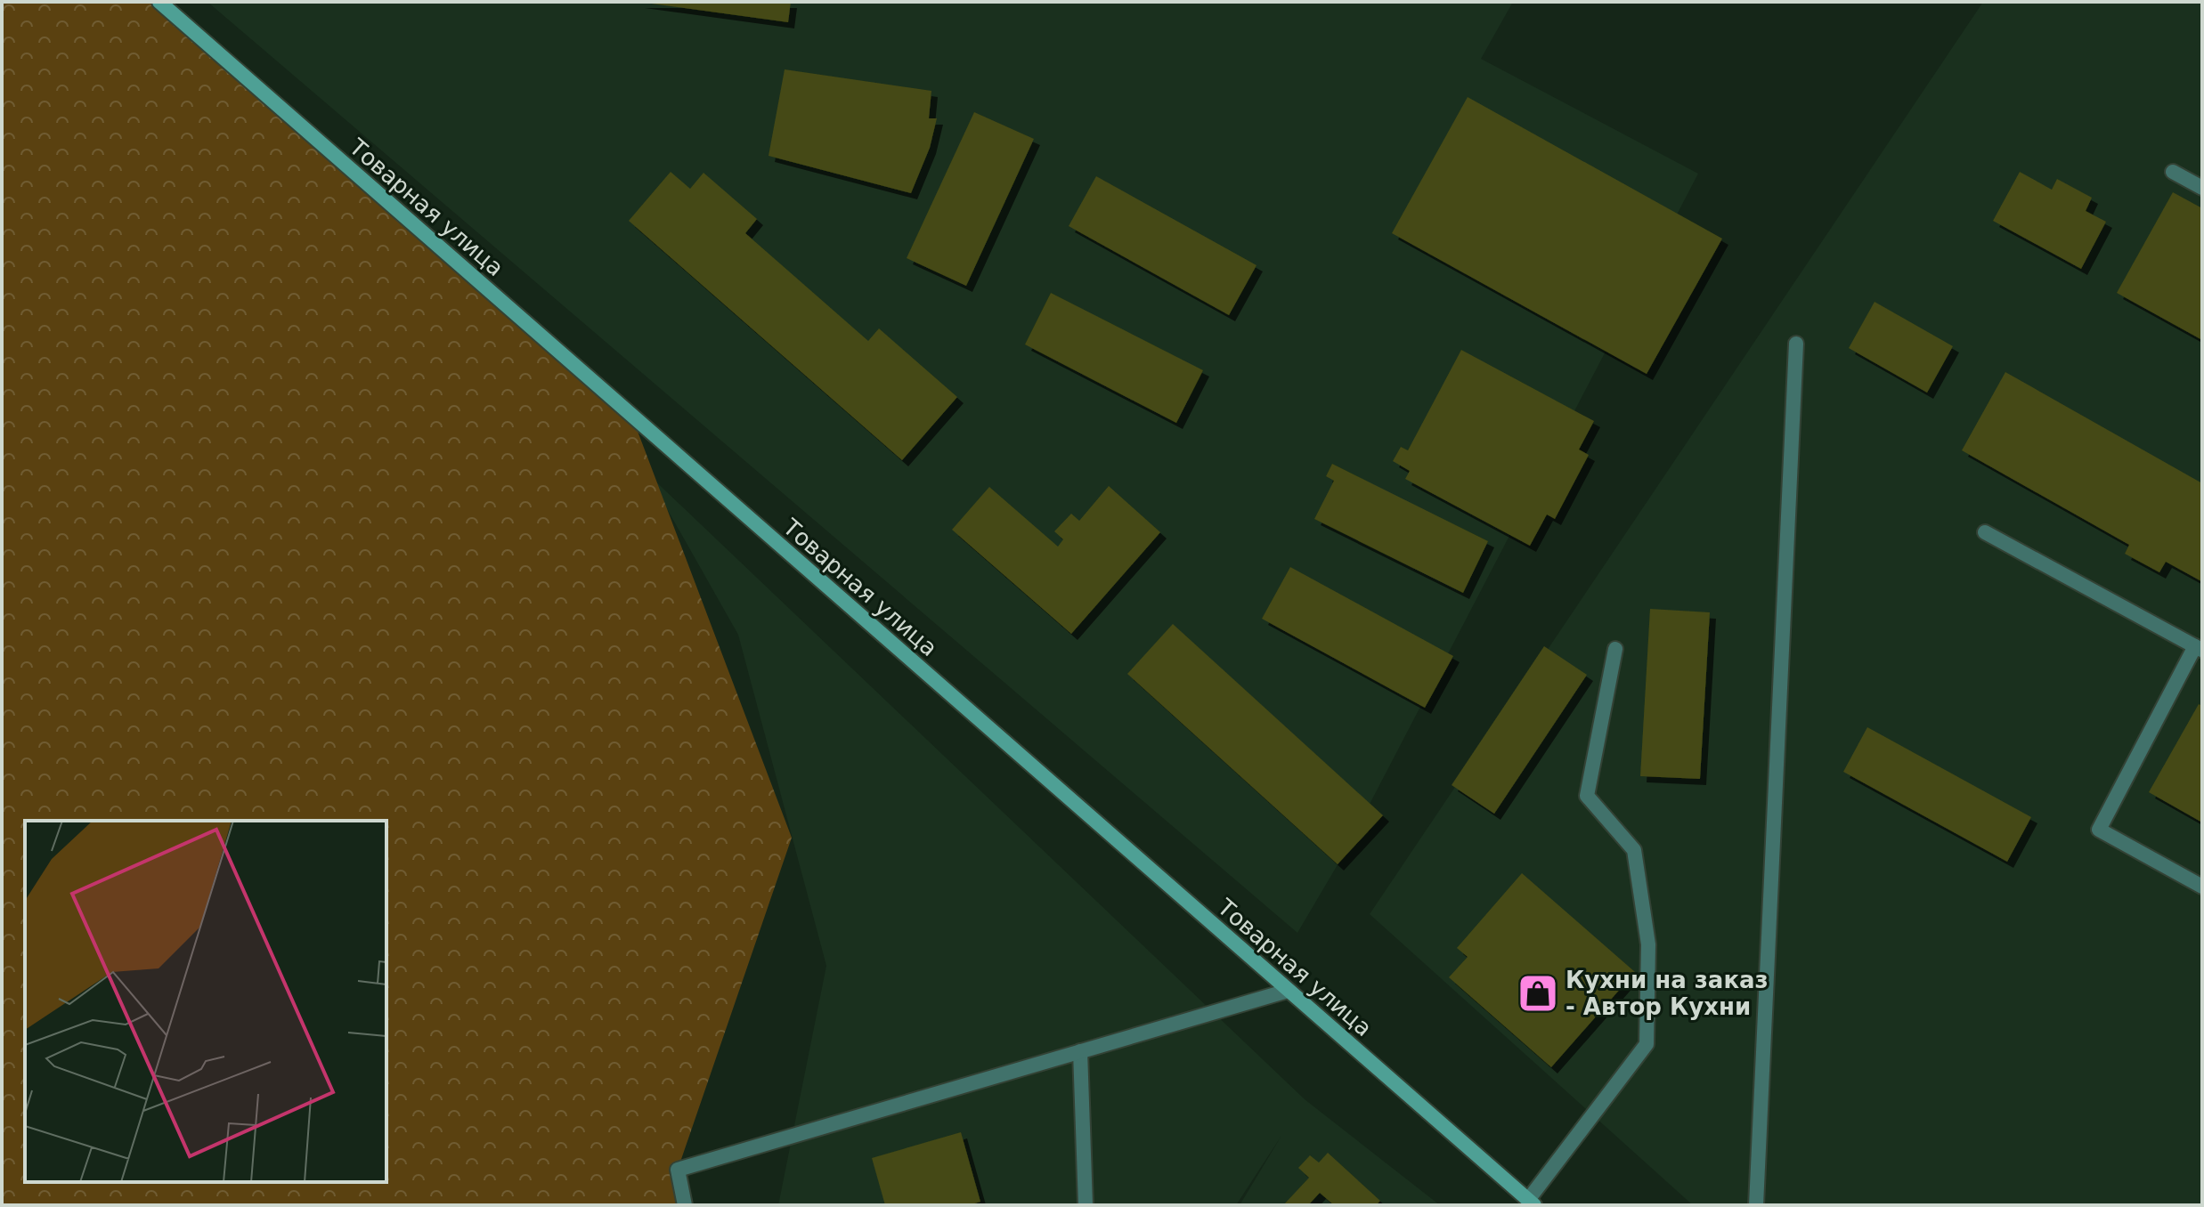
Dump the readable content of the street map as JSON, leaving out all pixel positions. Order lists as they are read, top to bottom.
{
  "streets": {
    "street": ["Товарная улица"]
  },
  "places": {
    "shop": ["Кухни на заказ - Автор Кухни"]
  }
}
